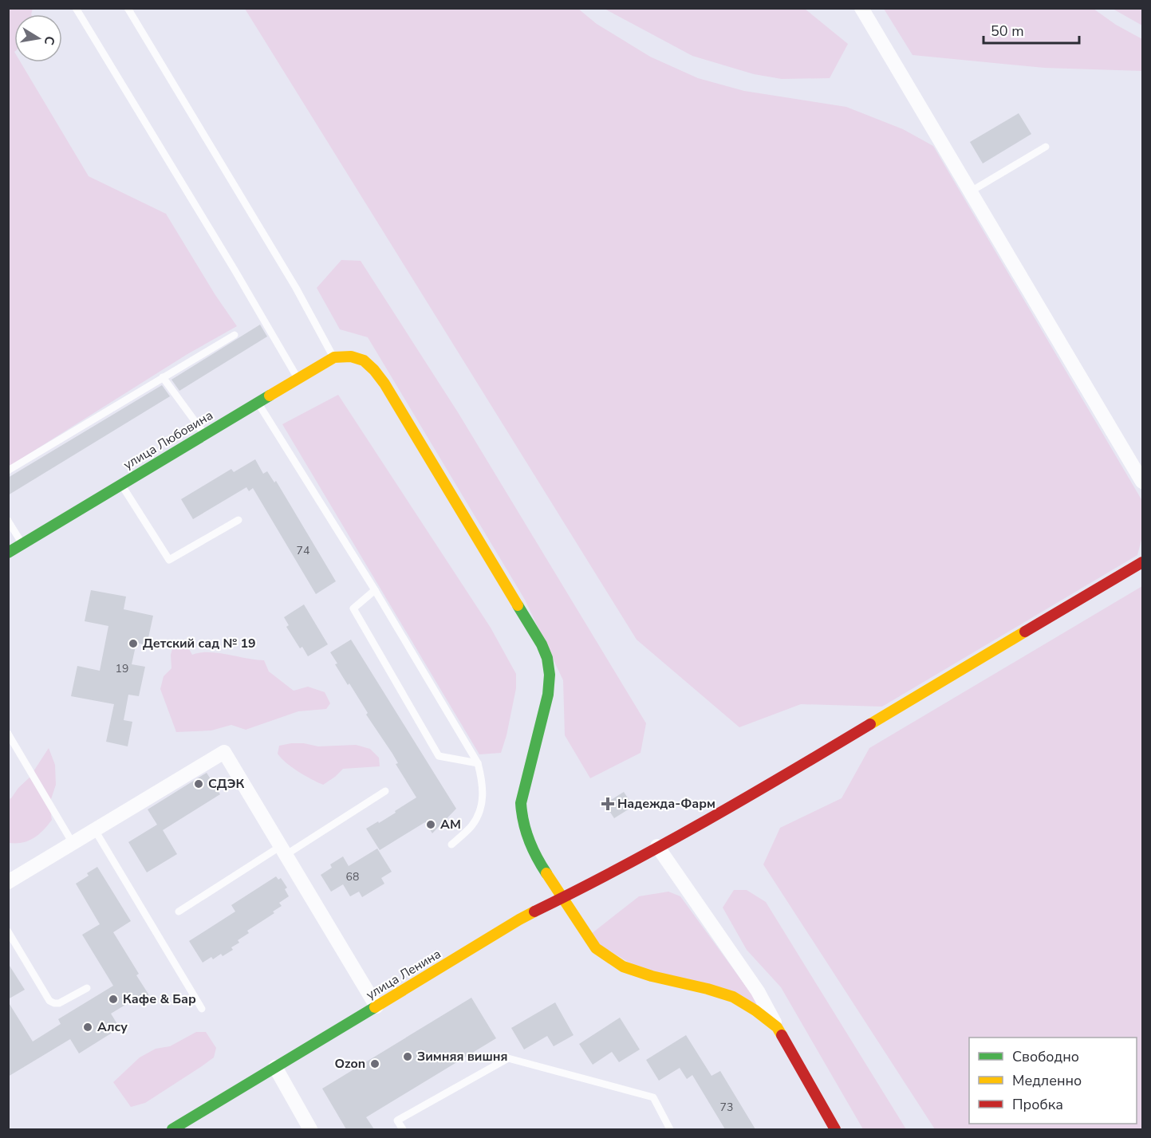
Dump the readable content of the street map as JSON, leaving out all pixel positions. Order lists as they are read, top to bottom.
{
  "streets": {
    "street": ["улица Любовина", "улица Ленина"]
  },
  "places": {
    "other": [
      "Детский сад № 19",
      "СДЭК",
      "АМ",
      "Кафе & Бар",
      "Алсу",
      "Зимняя вишня",
      "Ozon"
    ],
    "health": ["Надежда-Фарм"]
  },
  "house_numbers": [
    "74",
    "19",
    "68",
    "73"
  ],
  "legend": ["Свободно", "Медленно", "Пробка"],
  "scale_bar": "50 m",
  "north": "right"
}
